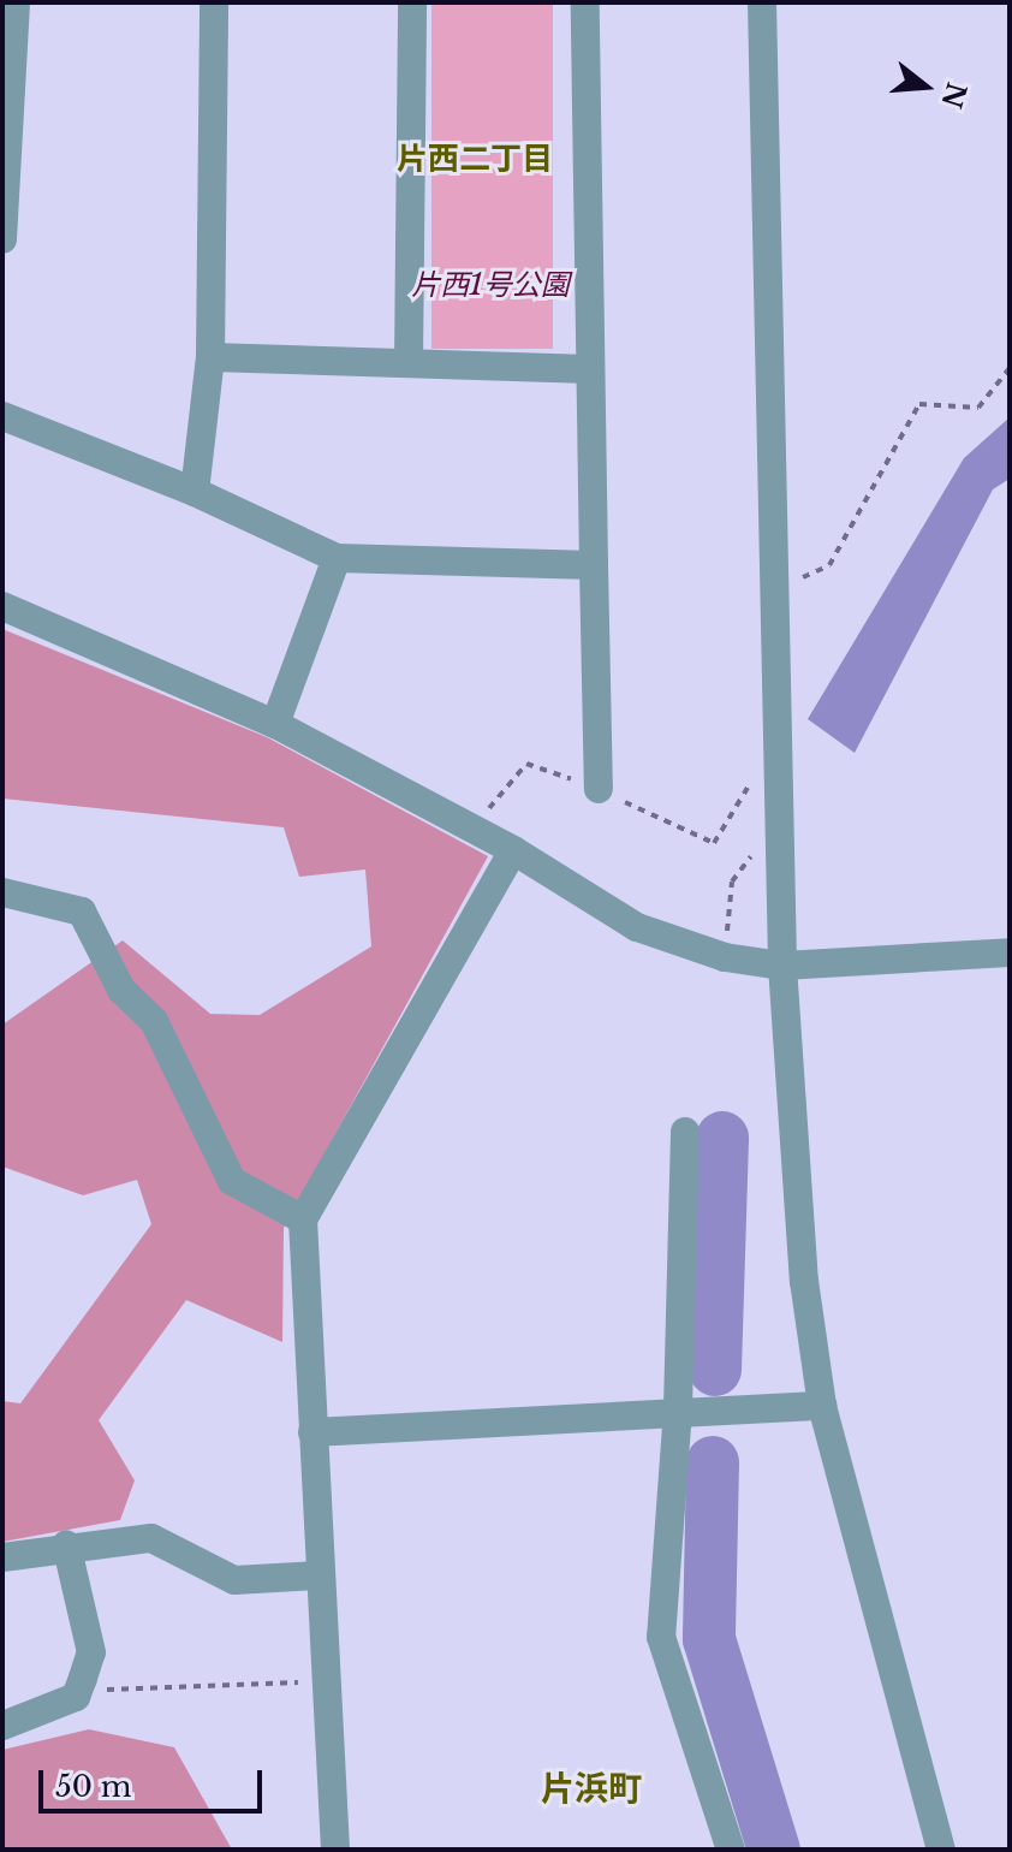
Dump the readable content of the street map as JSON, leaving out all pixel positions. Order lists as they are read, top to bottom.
{
  "districts": ["片西二丁目", "片浜町"],
  "parks": ["片西1号公園"],
  "scale_bar": "50 m",
  "north": "right"
}
